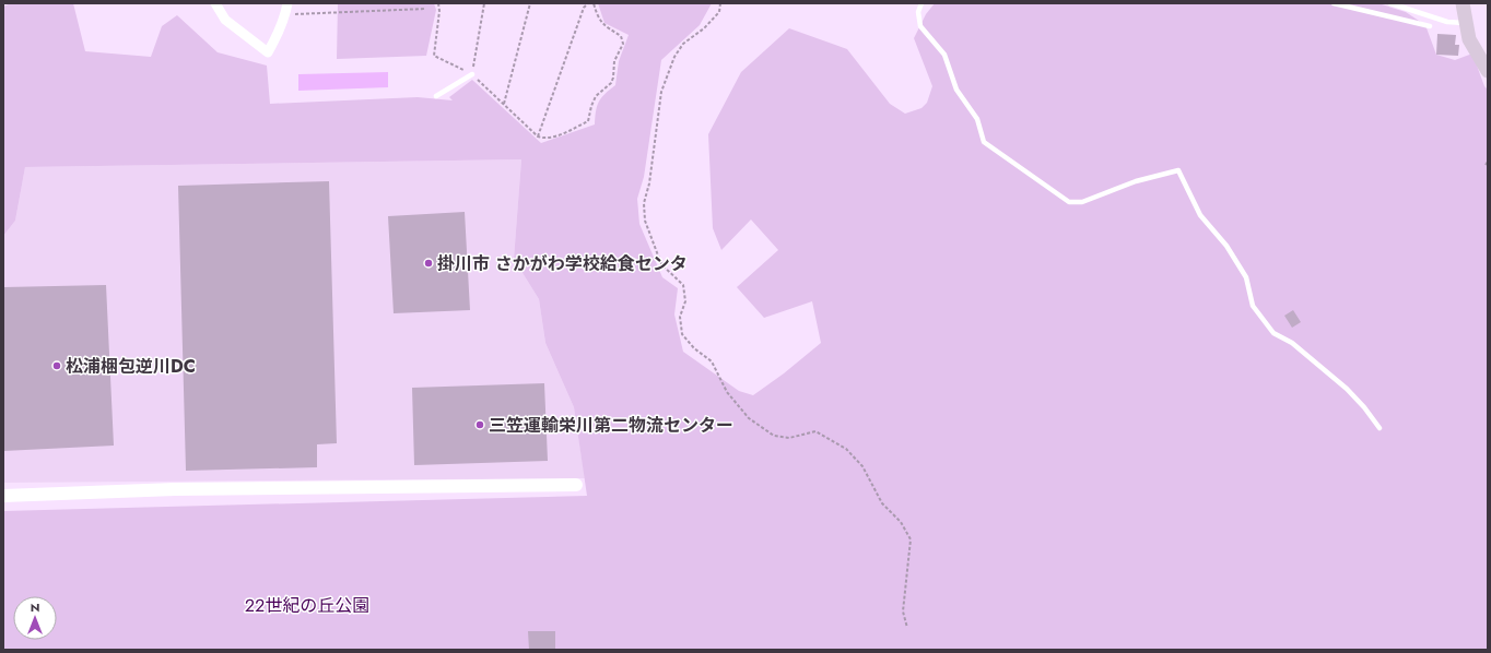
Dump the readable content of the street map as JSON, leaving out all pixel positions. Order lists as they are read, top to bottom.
{
  "parks": ["２２世紀の丘公園"],
  "places": ["掛川市 さかがわ学校給食センタ", "松浦梱包逆川DC", "三笠運輸栄川第二物流センター"],
  "north": "top"
}
